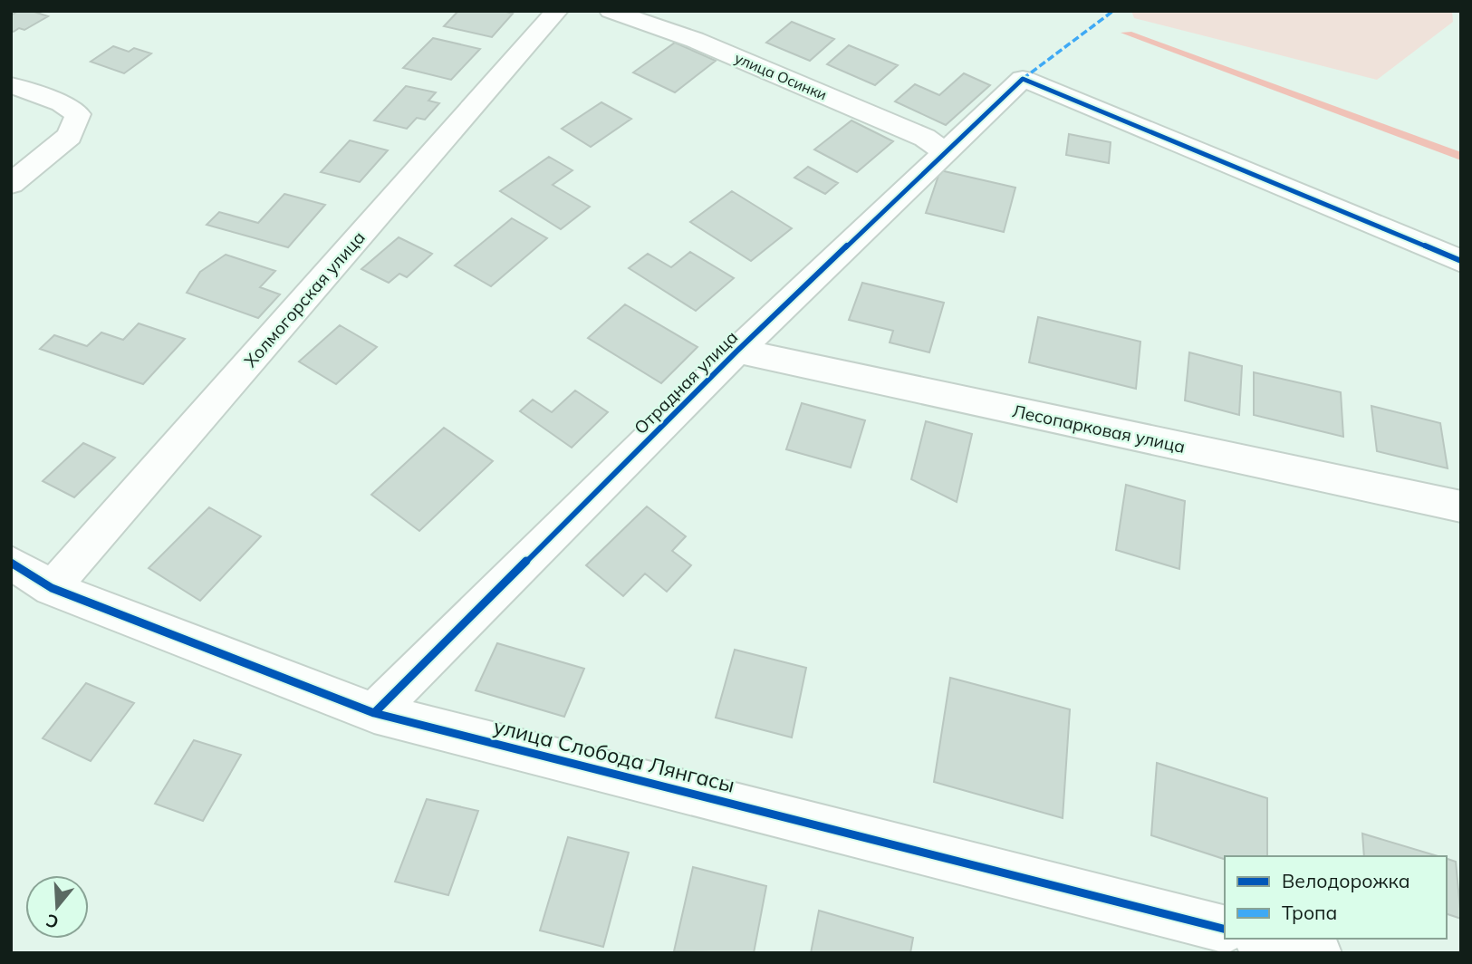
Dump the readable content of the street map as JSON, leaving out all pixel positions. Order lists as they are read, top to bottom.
{
  "streets": {
    "street": [
      "улица Осинки",
      "Холмогорская улица",
      "Отрадная улица",
      "Лесопарковая улица",
      "улица Слобода Лянгасы"
    ]
  },
  "crossings": [
    ["улица Осинки", "Отрадная улица"],
    ["Холмогорская улица", "улица Слобода Лянгасы"],
    ["Отрадная улица", "Лесопарковая улица"],
    ["Отрадная улица", "улица Слобода Лянгасы"]
  ],
  "legend": ["Велодорожка", "Тропа"],
  "north": "bottom"
}
